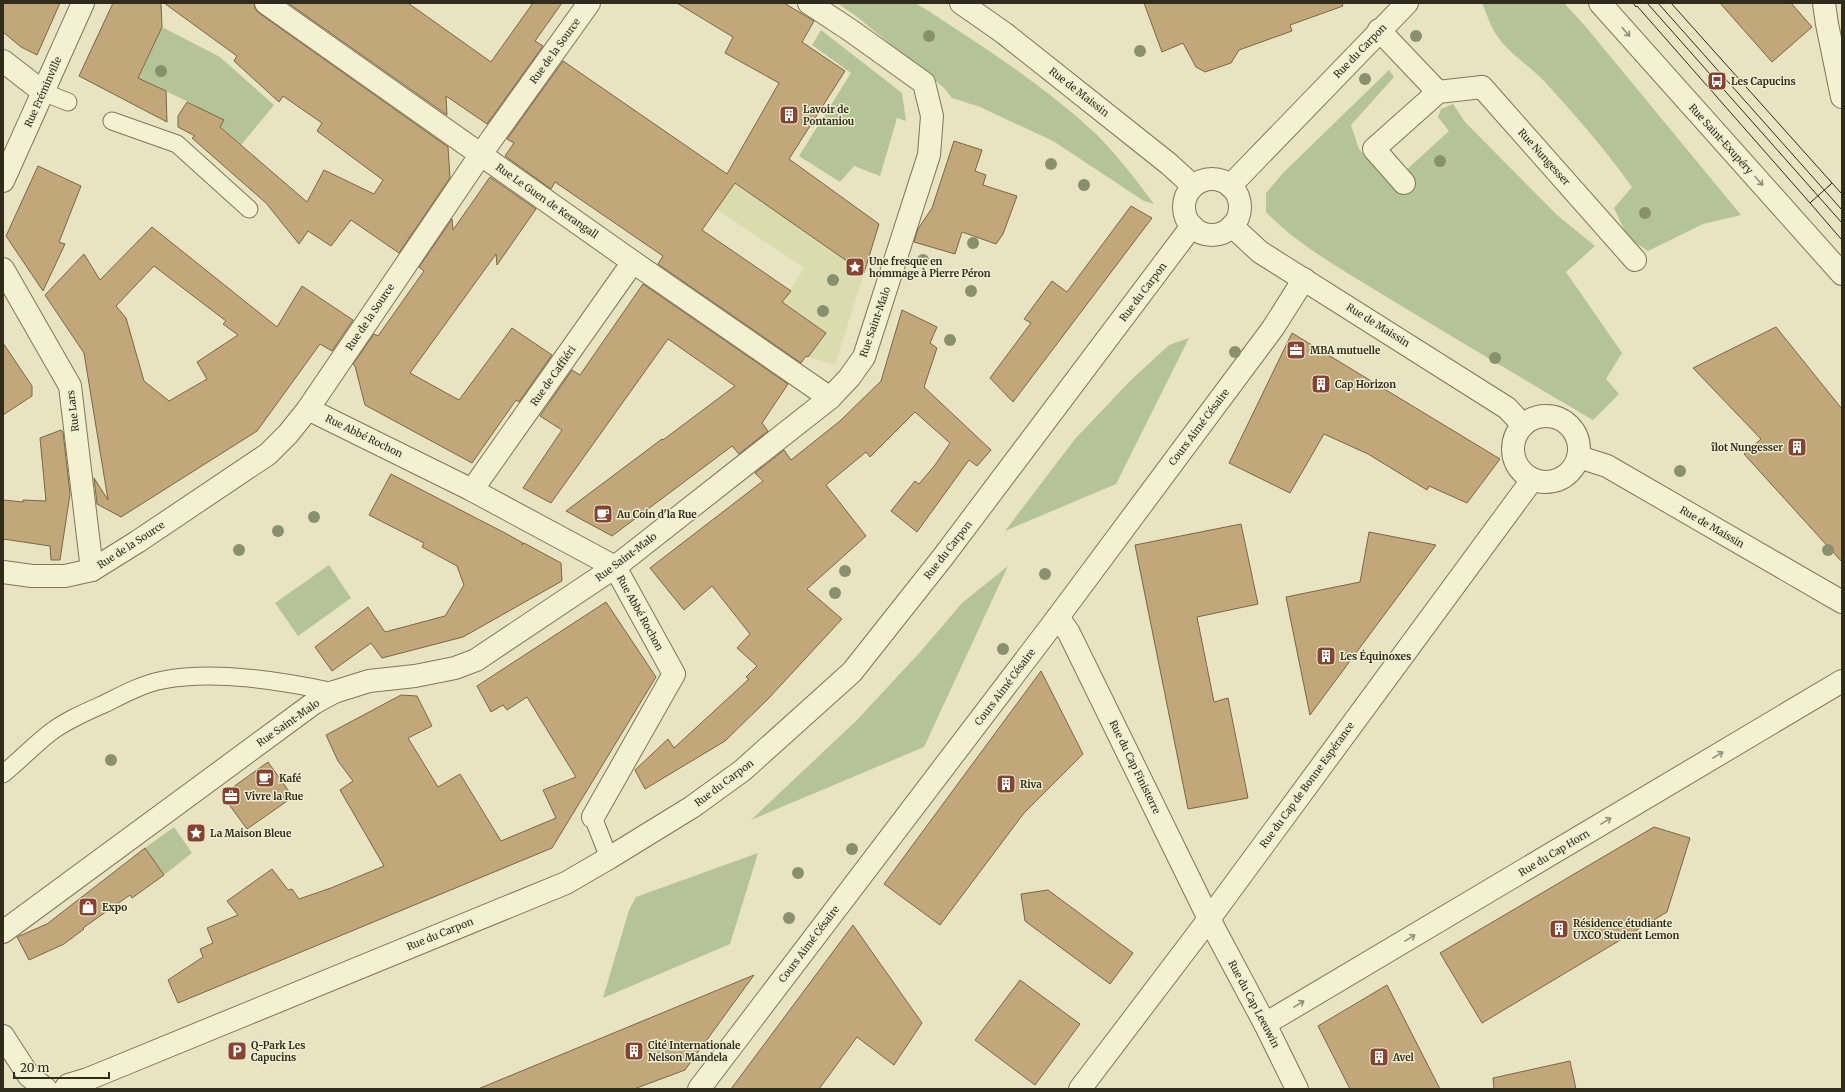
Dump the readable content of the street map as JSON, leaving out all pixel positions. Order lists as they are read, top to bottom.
{
  "streets": {
    "street": [
      "Rue de la Source",
      "Rue du Carpon",
      "Rue Fréminville",
      "Rue de Maissin",
      "Rue Saint-Exupéry",
      "Rue Nungesser",
      "Rue Le Guen de Kerangall",
      "Rue Saint-Malo",
      "Rue de Caffiéri",
      "Rue Lars",
      "Cours Aimé Césaire",
      "Rue Abbé Rochon",
      "Rue du Cap Finisterre",
      "Rue du Cap de Bonne Espérance",
      "Rue du Cap Horn",
      "Rue du Cap Leeuwin"
    ]
  },
  "crossings": [
    ["Rue de la Source", "Rue Le Guen de Kerangall"],
    ["Rue de la Source", "Rue Lars"],
    ["Rue de la Source", "Rue Abbé Rochon"],
    ["Rue du Carpon", "Rue de Maissin"],
    ["Rue du Carpon", "Rue Abbé Rochon"],
    ["Rue de Maissin", "Cours Aimé Césaire"],
    ["Rue de Maissin", "Rue du Cap de Bonne Espérance"],
    ["Rue Le Guen de Kerangall", "Rue Saint-Malo"],
    ["Rue Le Guen de Kerangall", "Rue de Caffiéri"],
    ["Rue Saint-Malo", "Rue Abbé Rochon"],
    ["Rue de Caffiéri", "Rue Abbé Rochon"],
    ["Cours Aimé Césaire", "Rue du Cap Finisterre"],
    ["Rue du Cap Finisterre", "Rue du Cap de Bonne Espérance"],
    ["Rue du Cap Finisterre", "Rue du Cap Leeuwin"],
    ["Rue du Cap de Bonne Espérance", "Rue du Cap Leeuwin"],
    ["Rue du Cap Horn", "Rue du Cap Leeuwin"]
  ],
  "one_way": ["Rue Saint-Exupéry", "Rue du Cap Horn"],
  "places": {
    "bus stop": ["Les Capucins"],
    "building": [
      "Lavoir de Pontaniou",
      "Cap Horizon",
      "îlot Nungesser",
      "Les Équinoxes",
      "Riva",
      "Résidence étudiante UXCO Student Lemon",
      "Cité Internationale Nelson Mandela",
      "Avel"
    ],
    "place": ["Une fresque en hommage à Pierre Péron", "La Maison Bleue"],
    "office": ["MBA mutuelle", "Vivre la Rue"],
    "cafe": ["Au Coin d'la Rue", "Kafé"],
    "shop": ["Expo"],
    "parking": ["Q-Park Les Capucins"]
  },
  "scale_bar": "20 m"
}
